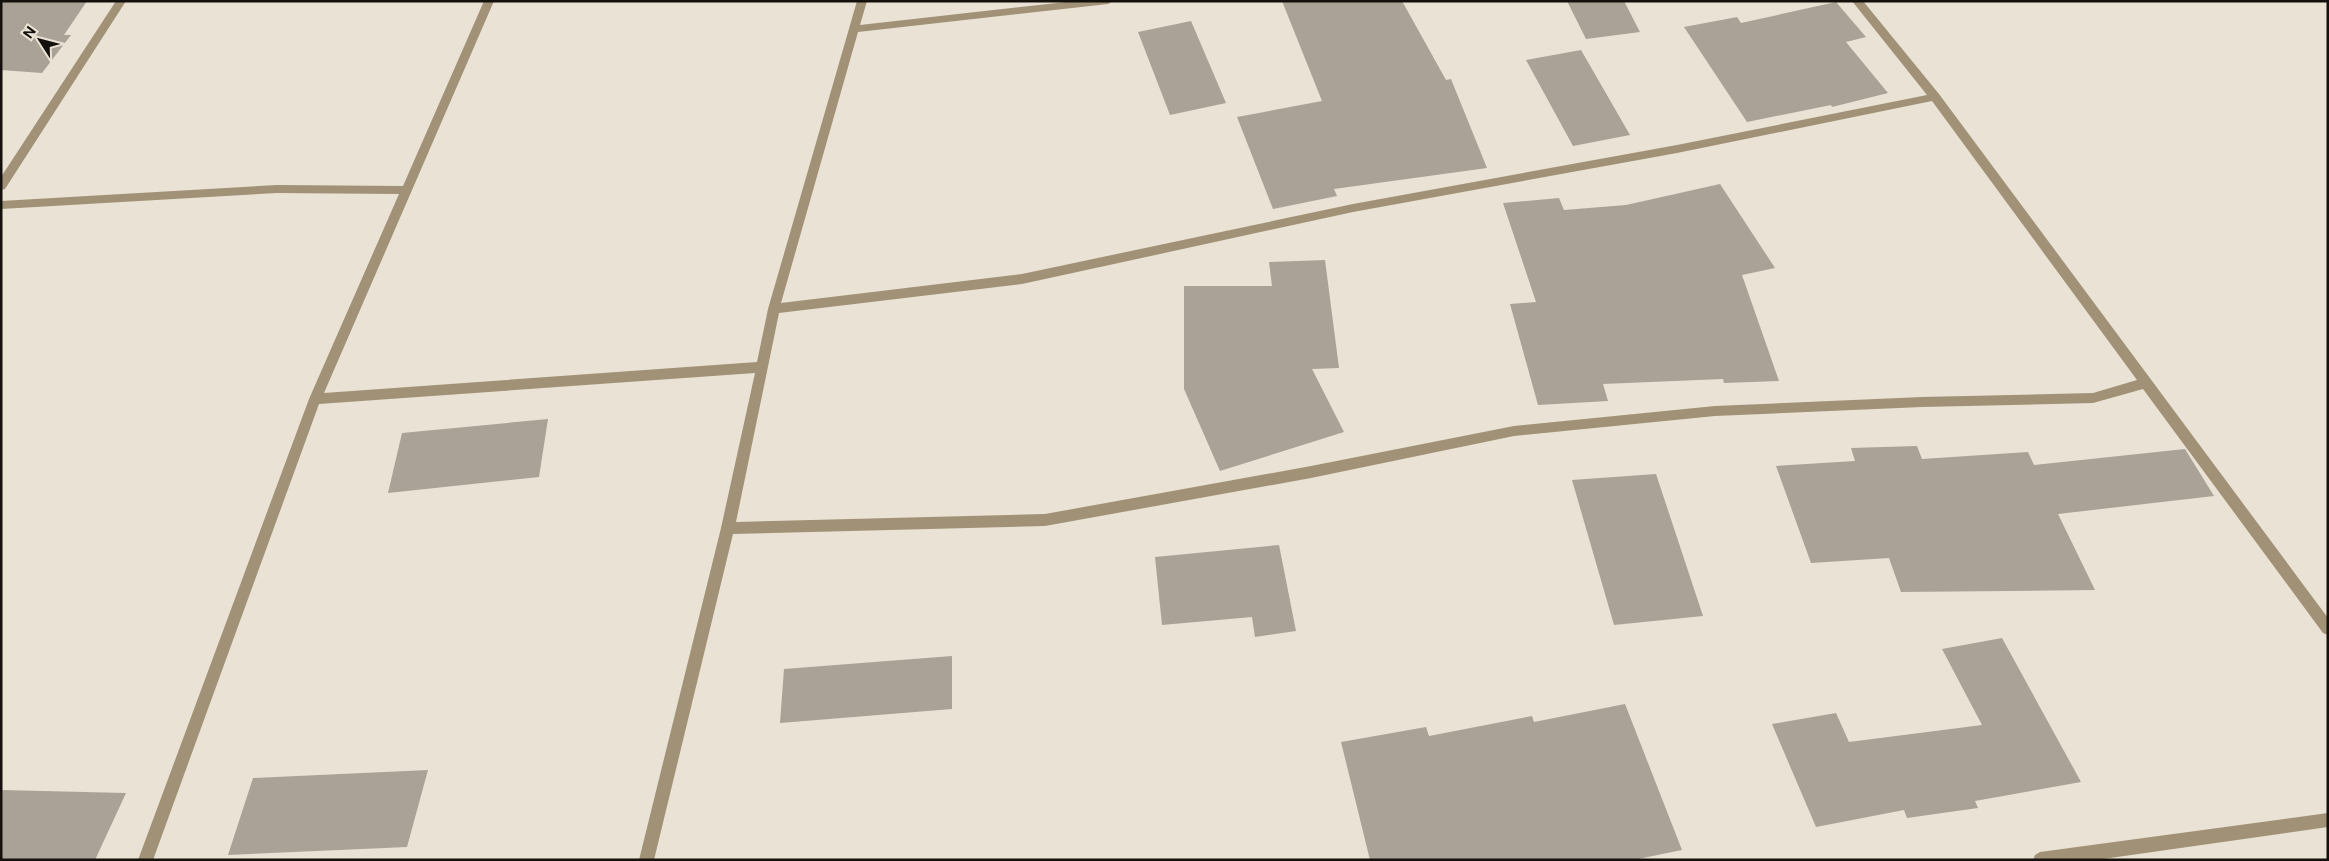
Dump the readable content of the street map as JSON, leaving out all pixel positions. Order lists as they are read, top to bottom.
{
  "north": "top left"
}
